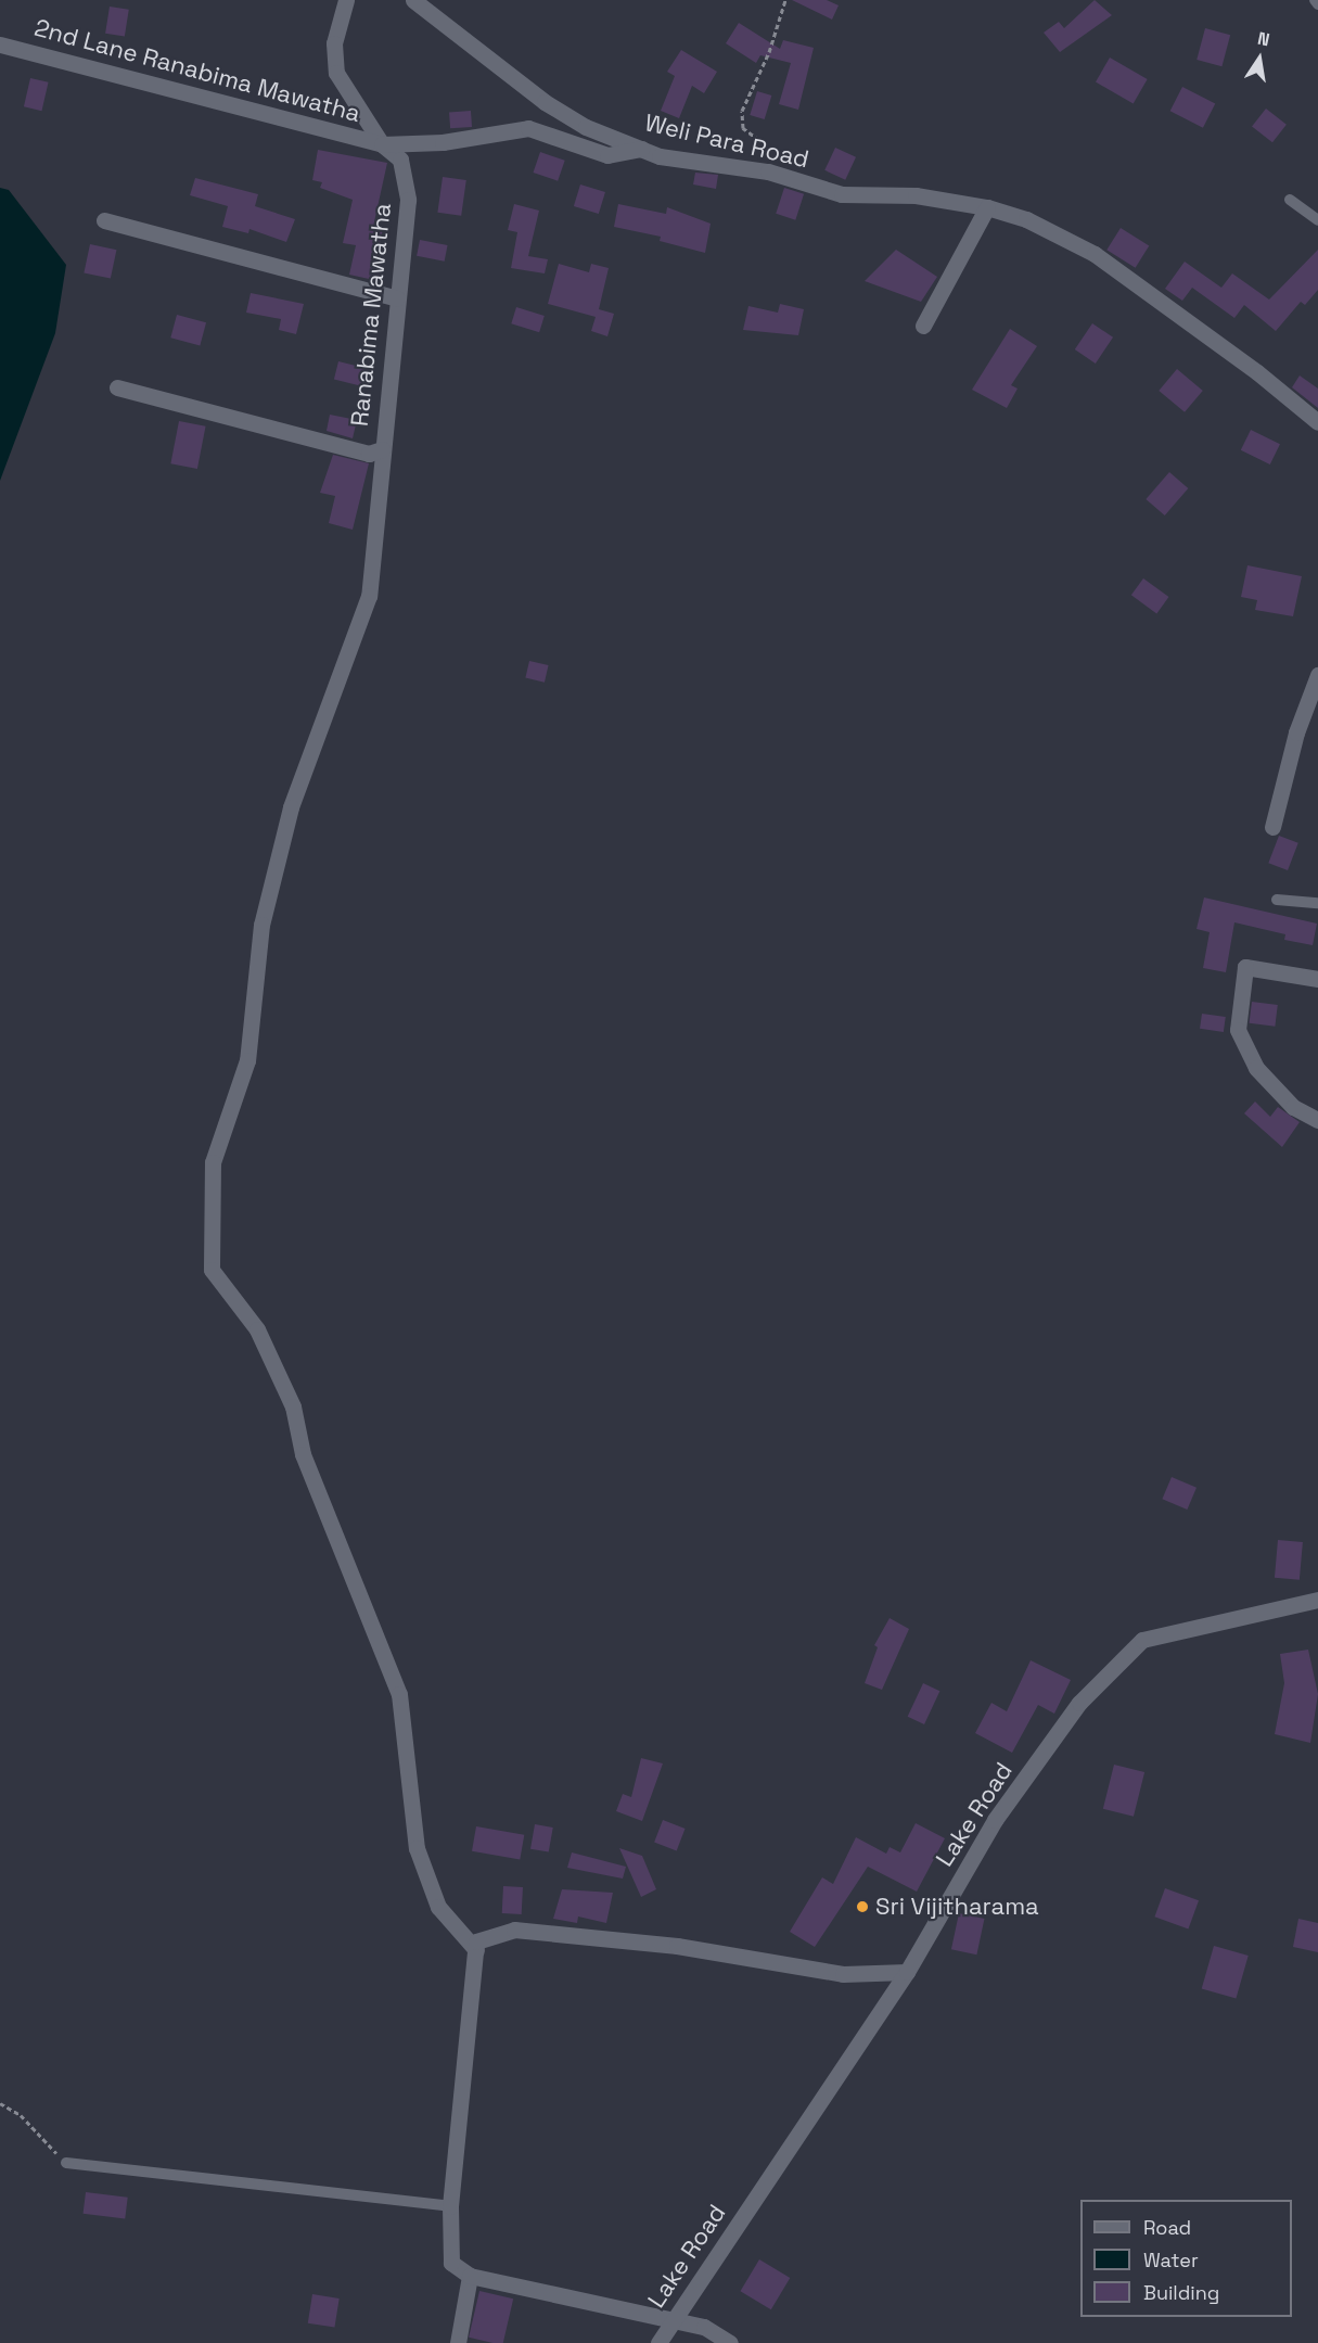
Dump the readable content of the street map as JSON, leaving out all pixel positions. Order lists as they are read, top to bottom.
{
  "streets": {
    "street": [
      "2nd Lane Ranabima Mawatha",
      "Weli Para Road",
      "Ranabima Mawatha",
      "Lake Road"
    ]
  },
  "crossings": [
    ["2nd Lane Ranabima Mawatha", "Weli Para Road"],
    ["2nd Lane Ranabima Mawatha", "Ranabima Mawatha"]
  ],
  "places": ["Sri Vijitharama"],
  "legend": ["Road", "Water", "Building"],
  "north": "top"
}
